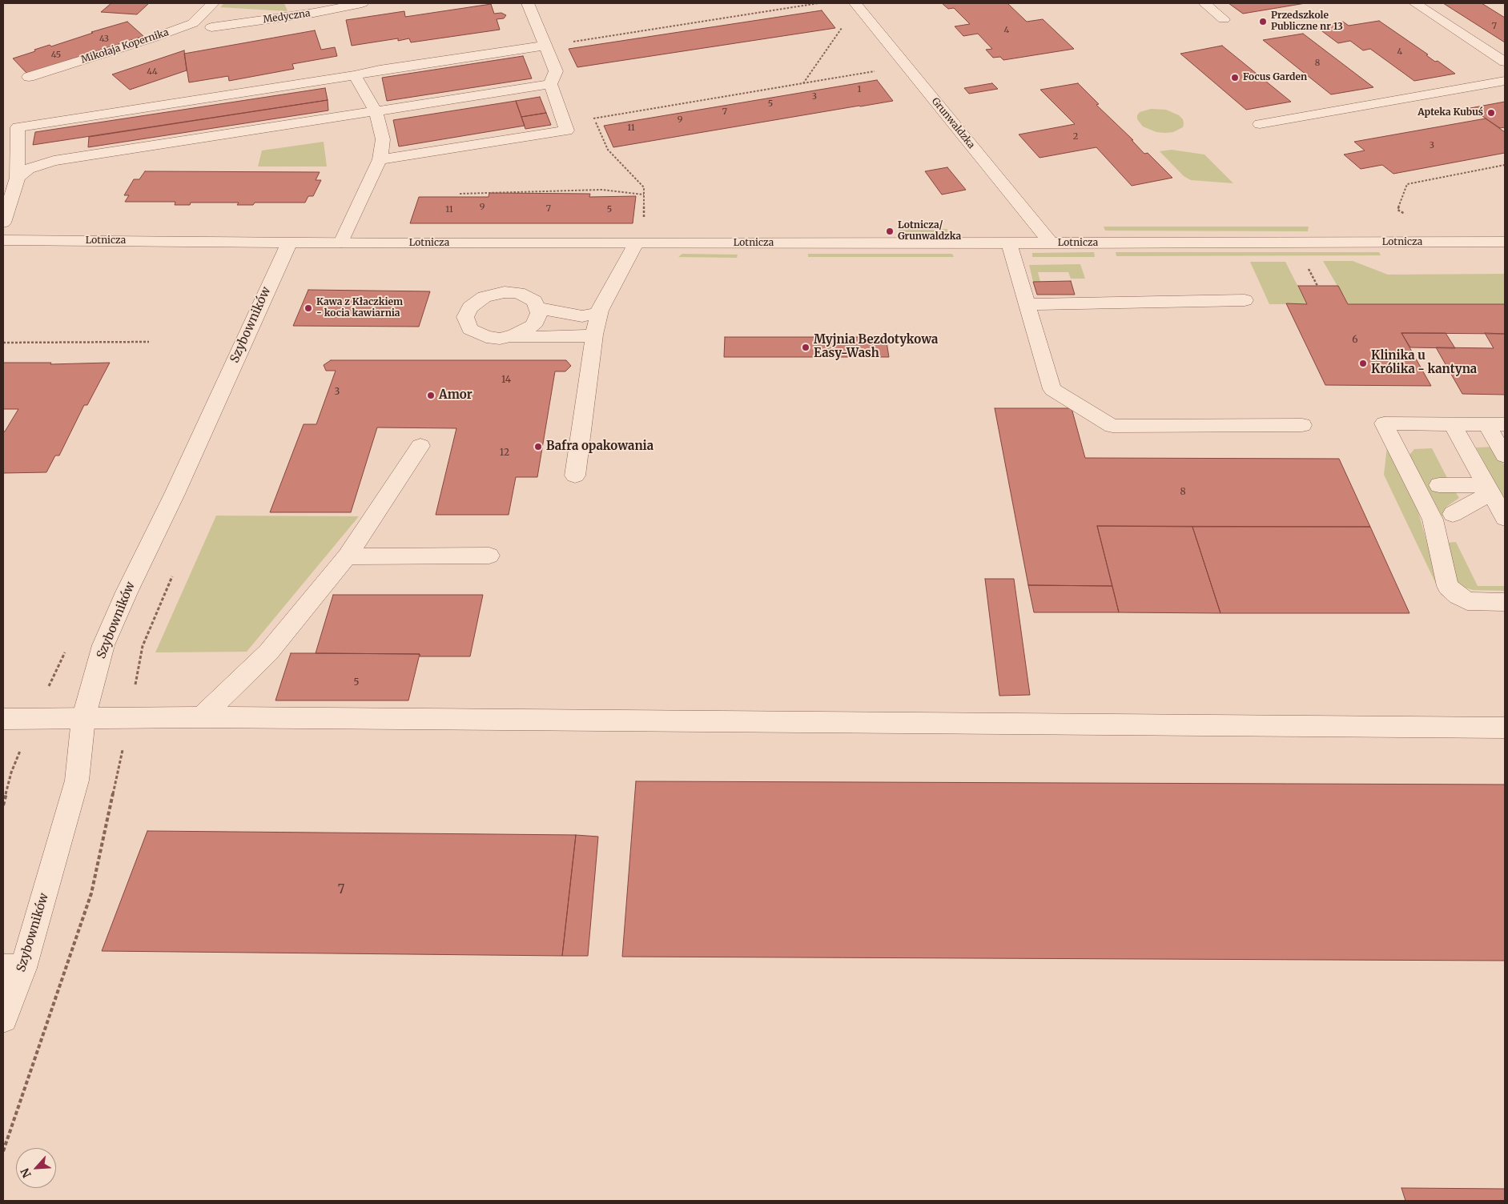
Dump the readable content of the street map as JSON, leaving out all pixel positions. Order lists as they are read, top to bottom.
{
  "streets": {
    "street": [
      "Medyczna",
      "Mikołaja Kopernika",
      "Grunwaldzka",
      "Lotnicza",
      "Szybowników"
    ]
  },
  "crossings": [
    ["Grunwaldzka", "Lotnicza"],
    ["Lotnicza", "Szybowników"]
  ],
  "places": [
    "Przedszkole Publiczne nr 13",
    "Focus Garden",
    "Apteka Kubuś",
    "Lotnicza/ Grunwaldzka",
    "Kawa z Kłaczkiem - kocia kawiarnia",
    "Myjnia Bezdotykowa Easy-Wash",
    "Klinika u Królika - kantyna",
    "Amor",
    "Bafra opakowania"
  ],
  "house_numbers": [
    "7",
    "4",
    "43",
    "4",
    "45",
    "8",
    "44",
    "1",
    "3",
    "5",
    "7",
    "9",
    "11",
    "2",
    "3",
    "9",
    "7",
    "11",
    "5",
    "6",
    "14",
    "3",
    "12",
    "8",
    "5",
    "7"
  ],
  "north": "bottom left"
}
